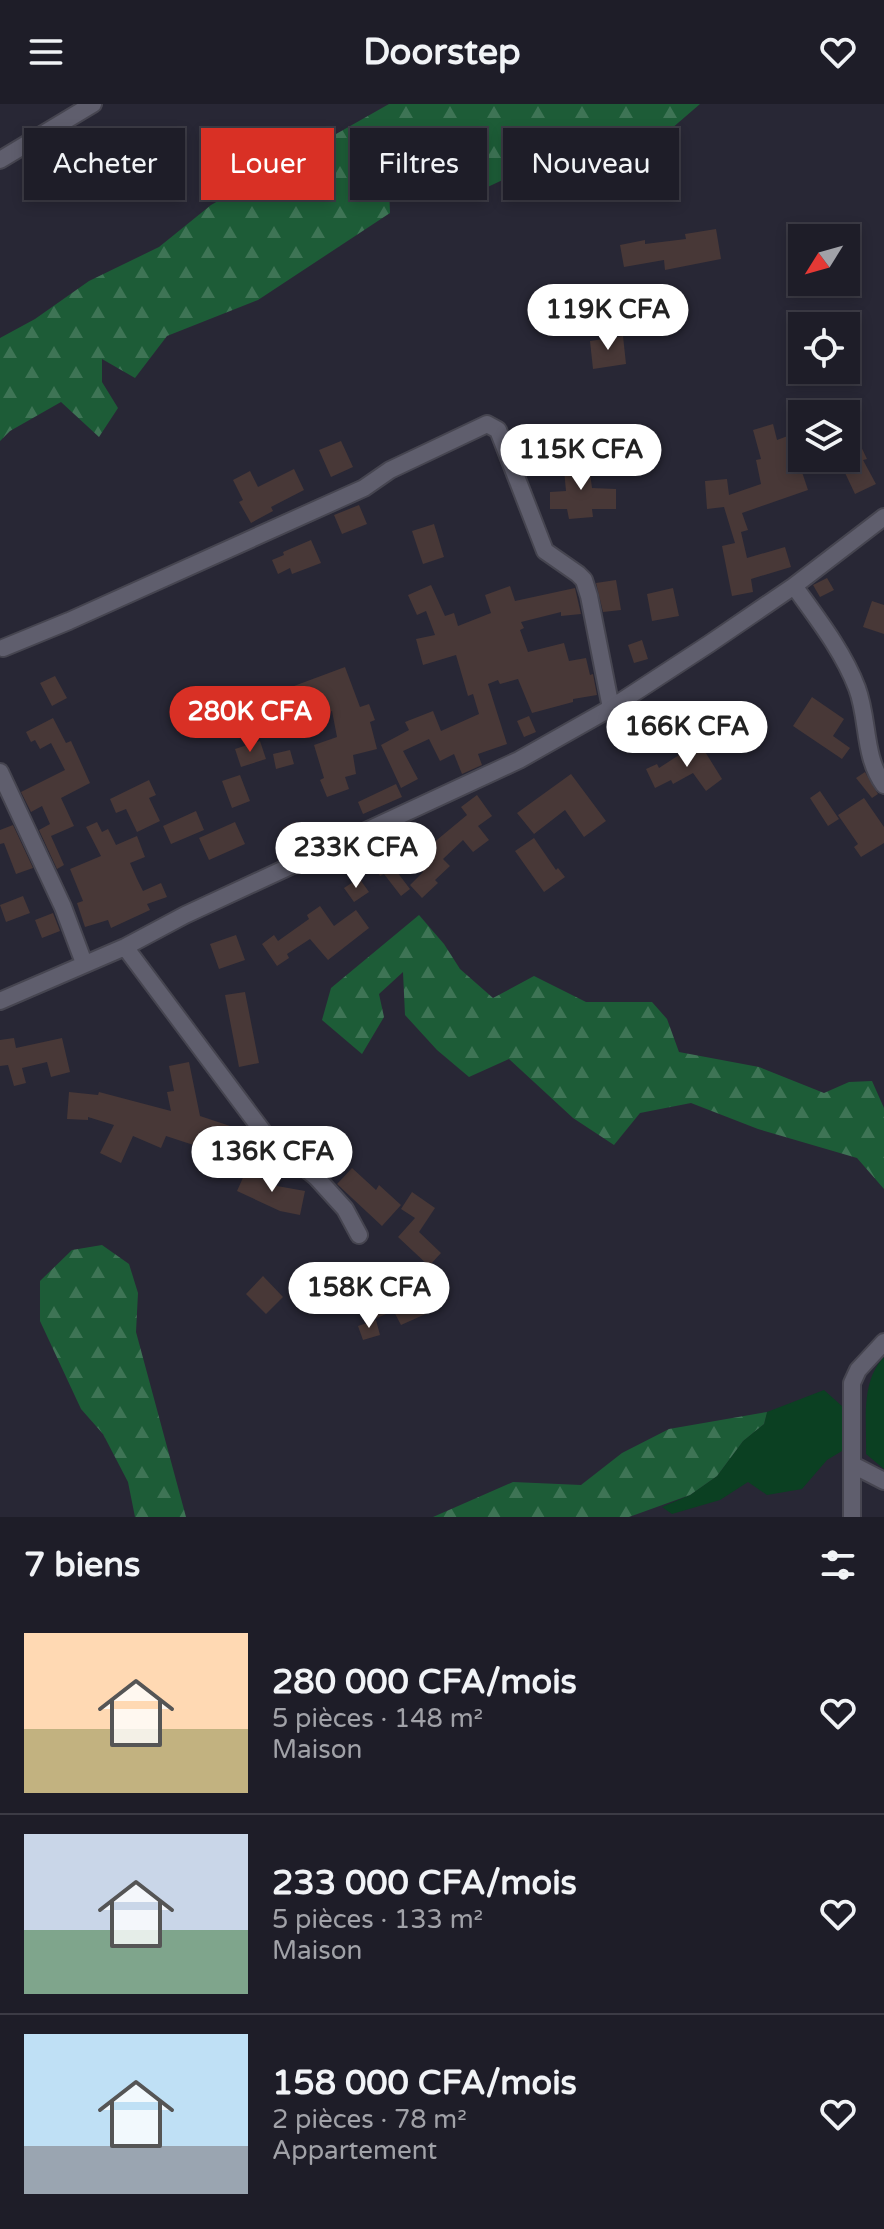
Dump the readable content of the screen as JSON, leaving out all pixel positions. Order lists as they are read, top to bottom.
{
  "north": "bottom left",
  "page": {
    "header": "Doorstep",
    "chip": [
      "Acheter",
      "Louer",
      "Filtres",
      "Nouveau"
    ],
    "price": [
      "119K CFA",
      "115K CFA",
      "280K CFA",
      "166K CFA",
      "233K CFA",
      "136K CFA",
      "158K CFA"
    ],
    "heading": "7 biens",
    "list": [
      {
        "name": "280 000 CFA/mois",
        "note": "5 pièces · 148 m² · Maison"
      },
      {
        "name": "233 000 CFA/mois",
        "note": "5 pièces · 133 m² · Maison"
      },
      {
        "name": "158 000 CFA/mois",
        "note": "2 pièces · 78 m² · Appartement"
      }
    ]
  }
}
